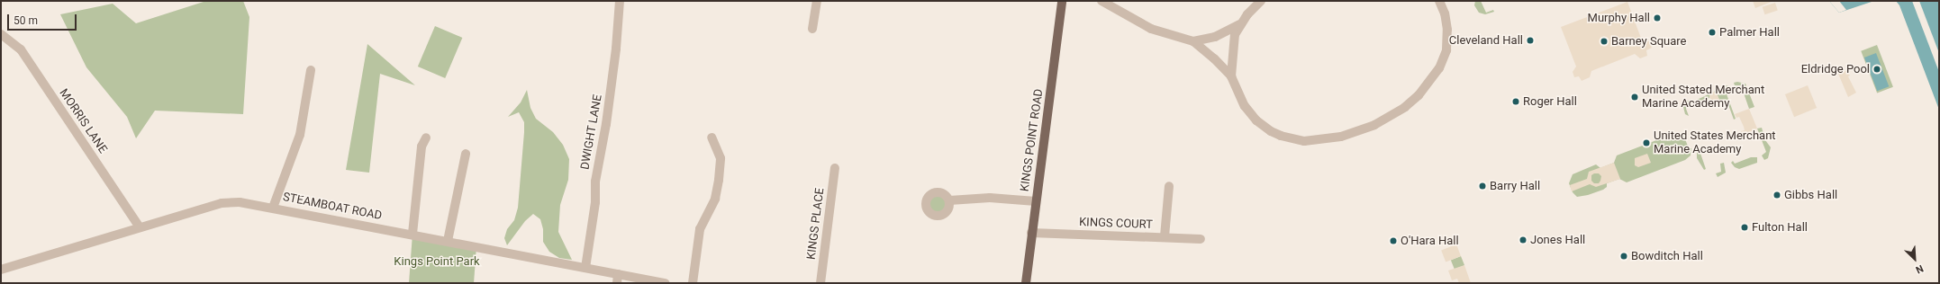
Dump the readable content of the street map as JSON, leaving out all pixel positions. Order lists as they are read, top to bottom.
{
  "streets": {
    "main road": ["KINGS POINT ROAD"],
    "street": [
      "MORRIS LANE",
      "DWIGHT LANE",
      "STEAMBOAT ROAD",
      "KINGS PLACE",
      "KINGS COURT"
    ]
  },
  "crossings": [
    ["MORRIS LANE", "STEAMBOAT ROAD"],
    ["DWIGHT LANE", "STEAMBOAT ROAD"],
    ["KINGS POINT ROAD", "KINGS COURT"]
  ],
  "parks": ["Kings Point Park"],
  "places": [
    "Murphy Hall",
    "Palmer Hall",
    "Cleveland Hall",
    "Barney Square",
    "Eldridge Pool",
    "United Stated Merchant Marine Academy",
    "Roger Hall",
    "United States Merchant Marine Academy",
    "Barry Hall",
    "Gibbs Hall",
    "Fulton Hall",
    "Jones Hall",
    "O'Hara Hall",
    "Bowditch Hall"
  ],
  "scale_bar": "50 m",
  "north": "bottom right"
}
